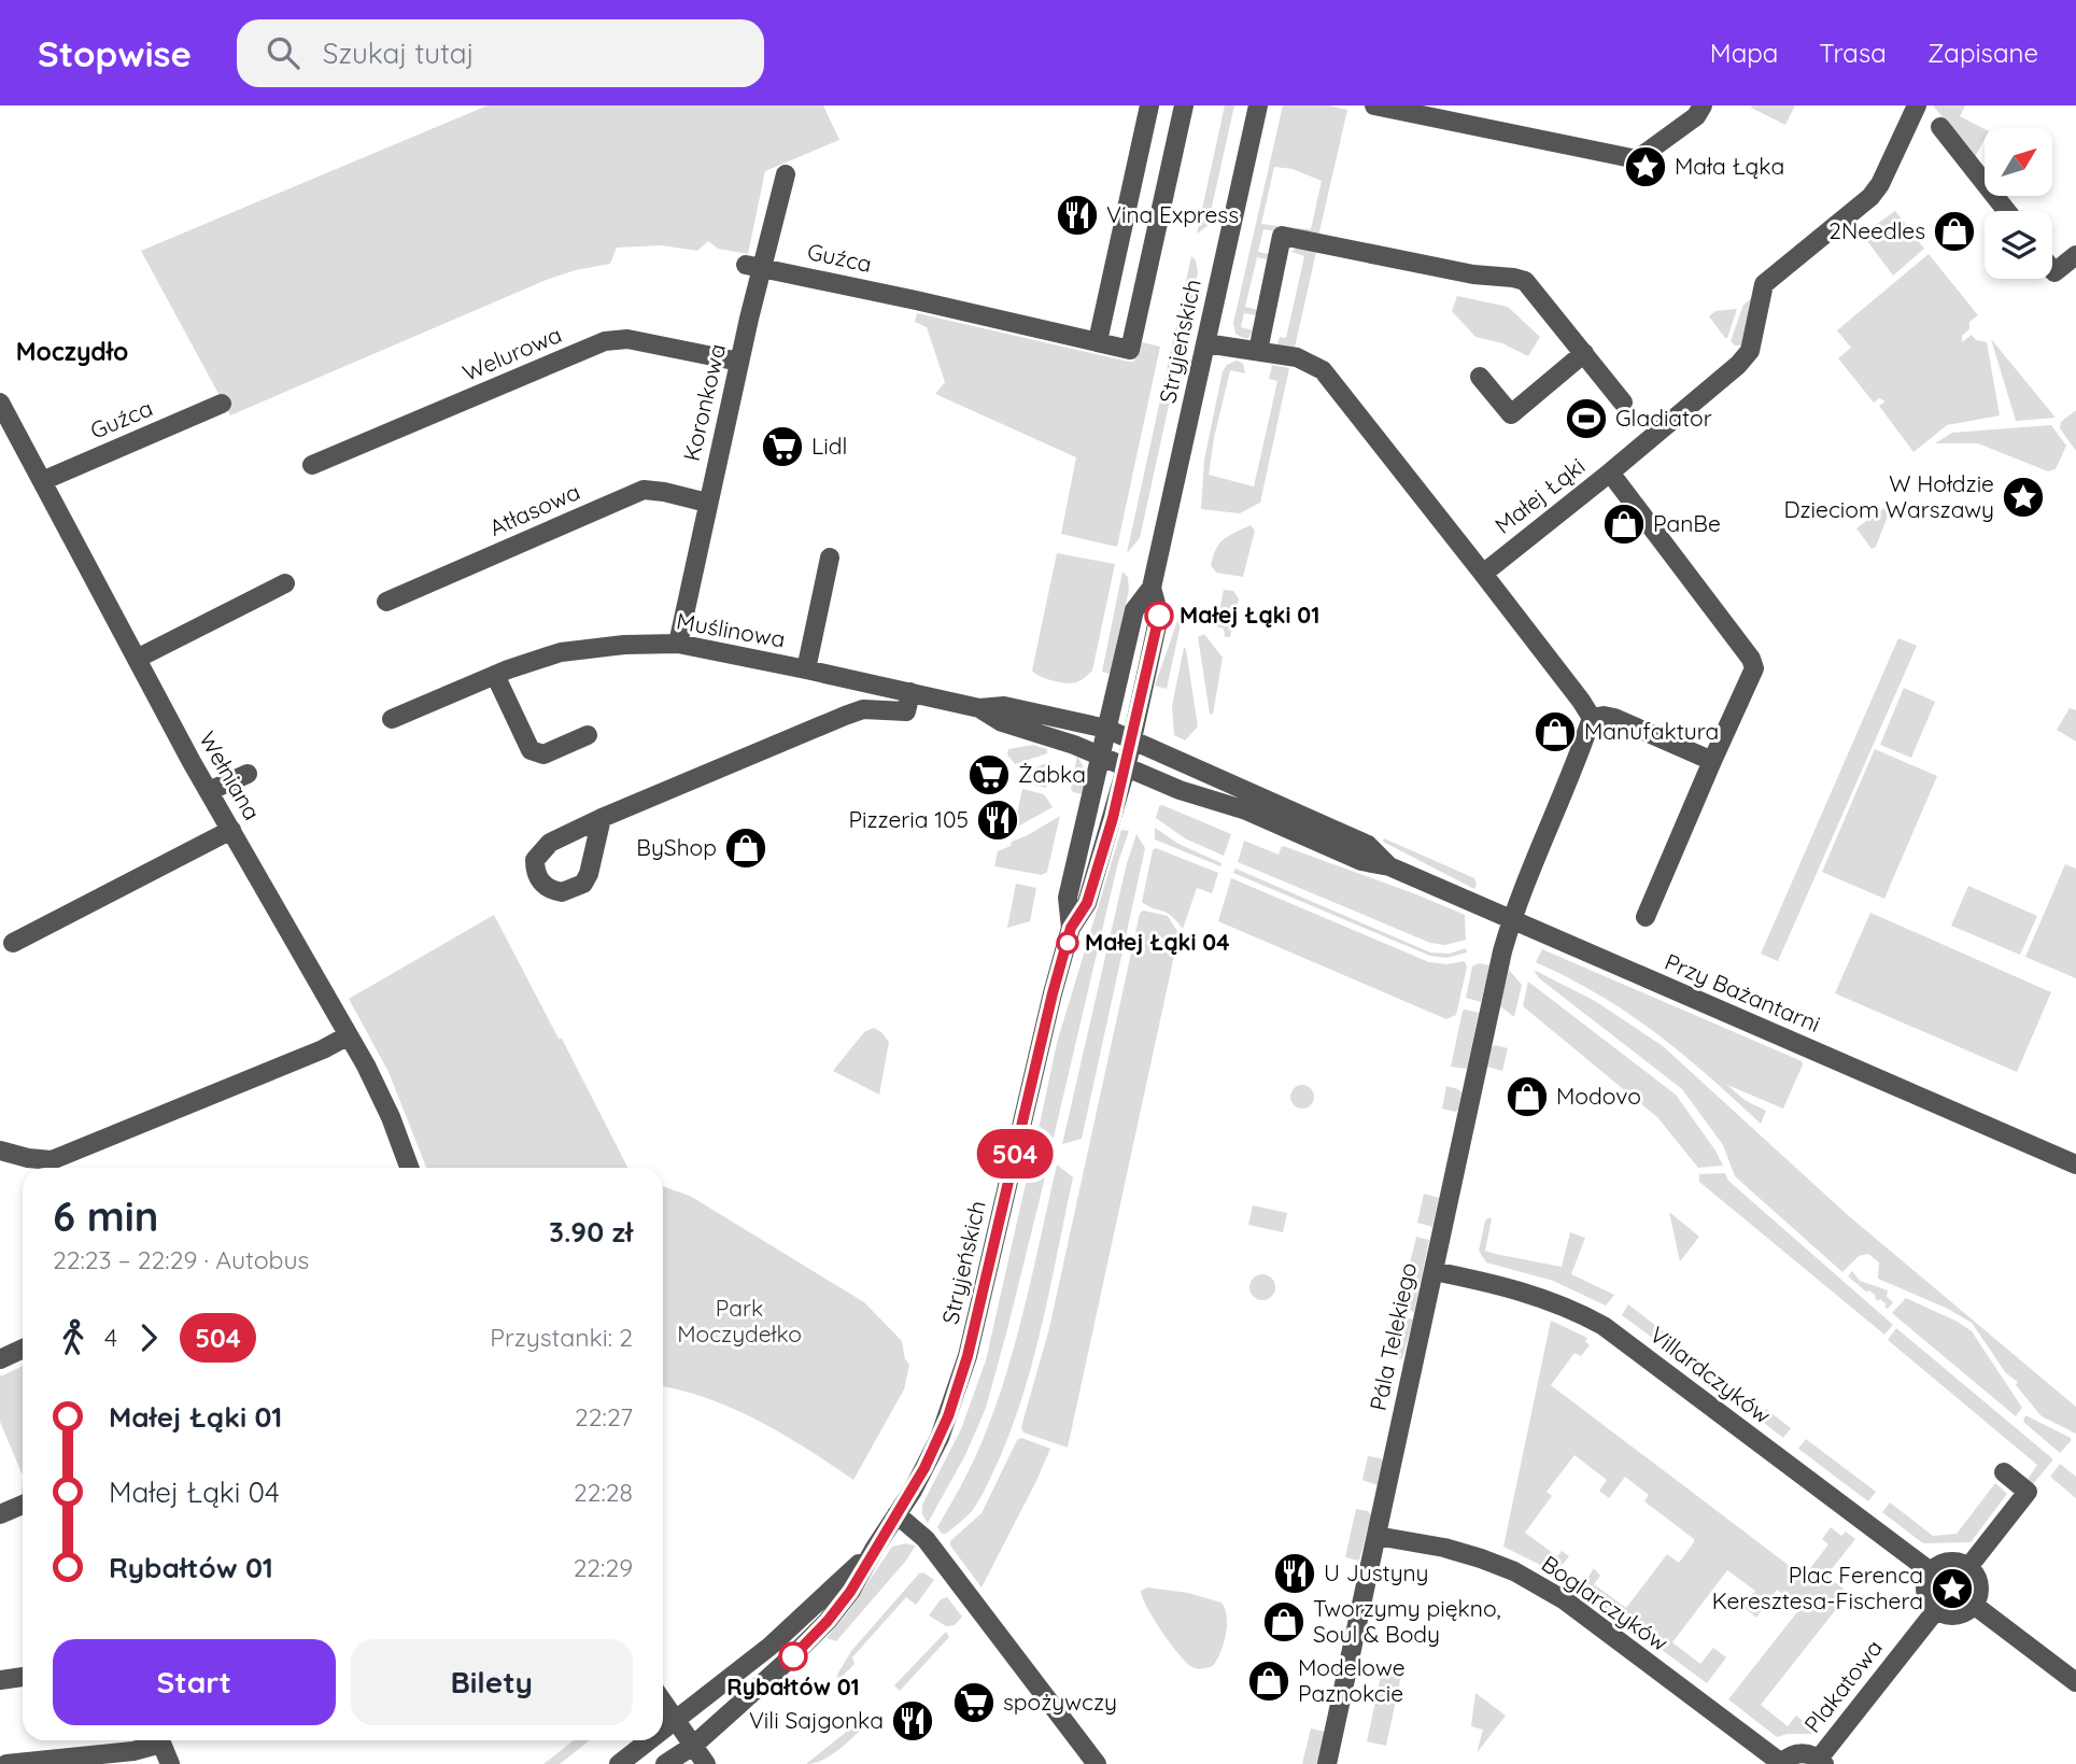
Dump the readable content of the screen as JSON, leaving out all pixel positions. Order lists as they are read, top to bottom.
{
  "streets": {
    "street": [
      "Guźca",
      "Stryjeńskich",
      "Welurowa",
      "Koronkowa",
      "Małej Łąki",
      "Atłasowa",
      "Muślinowa",
      "Wełniana",
      "Przy Bażantarni",
      "Pála Telekiego",
      "Villardczyków",
      "Boglarczyków",
      "Plakatowa"
    ]
  },
  "crossings": [
    ["Guźca", "Koronkowa"],
    ["Guźca", "Wełniana"],
    ["Stryjeńskich", "Muślinowa"],
    ["Stryjeńskich", "Przy Bażantarni"],
    ["Welurowa", "Koronkowa"],
    ["Koronkowa", "Atłasowa"],
    ["Koronkowa", "Muślinowa"],
    ["Muślinowa", "Przy Bażantarni"],
    ["Przy Bażantarni", "Pála Telekiego"],
    ["Pála Telekiego", "Villardczyków"],
    ["Pála Telekiego", "Boglarczyków"],
    ["Villardczyków", "Plakatowa"]
  ],
  "districts": ["Moczydło"],
  "parks": ["Park Moczydełko"],
  "places": {
    "place": ["Mała Łąka", "W Hołdzie Dzieciom Warszawy", "Plac Ferenca Keresztesa-Fischera"],
    "restaurant": [
      "Vina Express",
      "Pizzeria 105",
      "U Justyny",
      "Vili Sajgonka"
    ],
    "shop": [
      "2Needles",
      "PanBe",
      "Manufaktura",
      "ByShop",
      "Modovo",
      "Tworzymy piękno, Soul & Body",
      "Modelowe Paznokcie"
    ],
    "sports": ["Gladiator"],
    "supermarket": ["Lidl", "Żabka", "spożywczy"],
    "other": ["Małej Łąki 01", "Małej Łąki 04", "Rybałtów 01"]
  },
  "lines": ["bus line 504"],
  "north": "top right",
  "page": {
    "header": "Stopwise",
    "search": "Szukaj tutaj",
    "nav": ["Mapa", "Trasa", "Zapisane"],
    "on_map": "504",
    "heading": ["6 min", "22:23 – 22:29 · Autobus", "3.90 zł"],
    "legs": ["4", "504", "Przystanki: 2"],
    "list": [
      {
        "name": "Małej Łąki 01",
        "value": "22:27"
      },
      {
        "name": "Małej Łąki 04",
        "value": "22:28"
      },
      {
        "name": "Rybałtów 01",
        "value": "22:29"
      }
    ],
    "buttons": ["Start", "Bilety"]
  }
}
